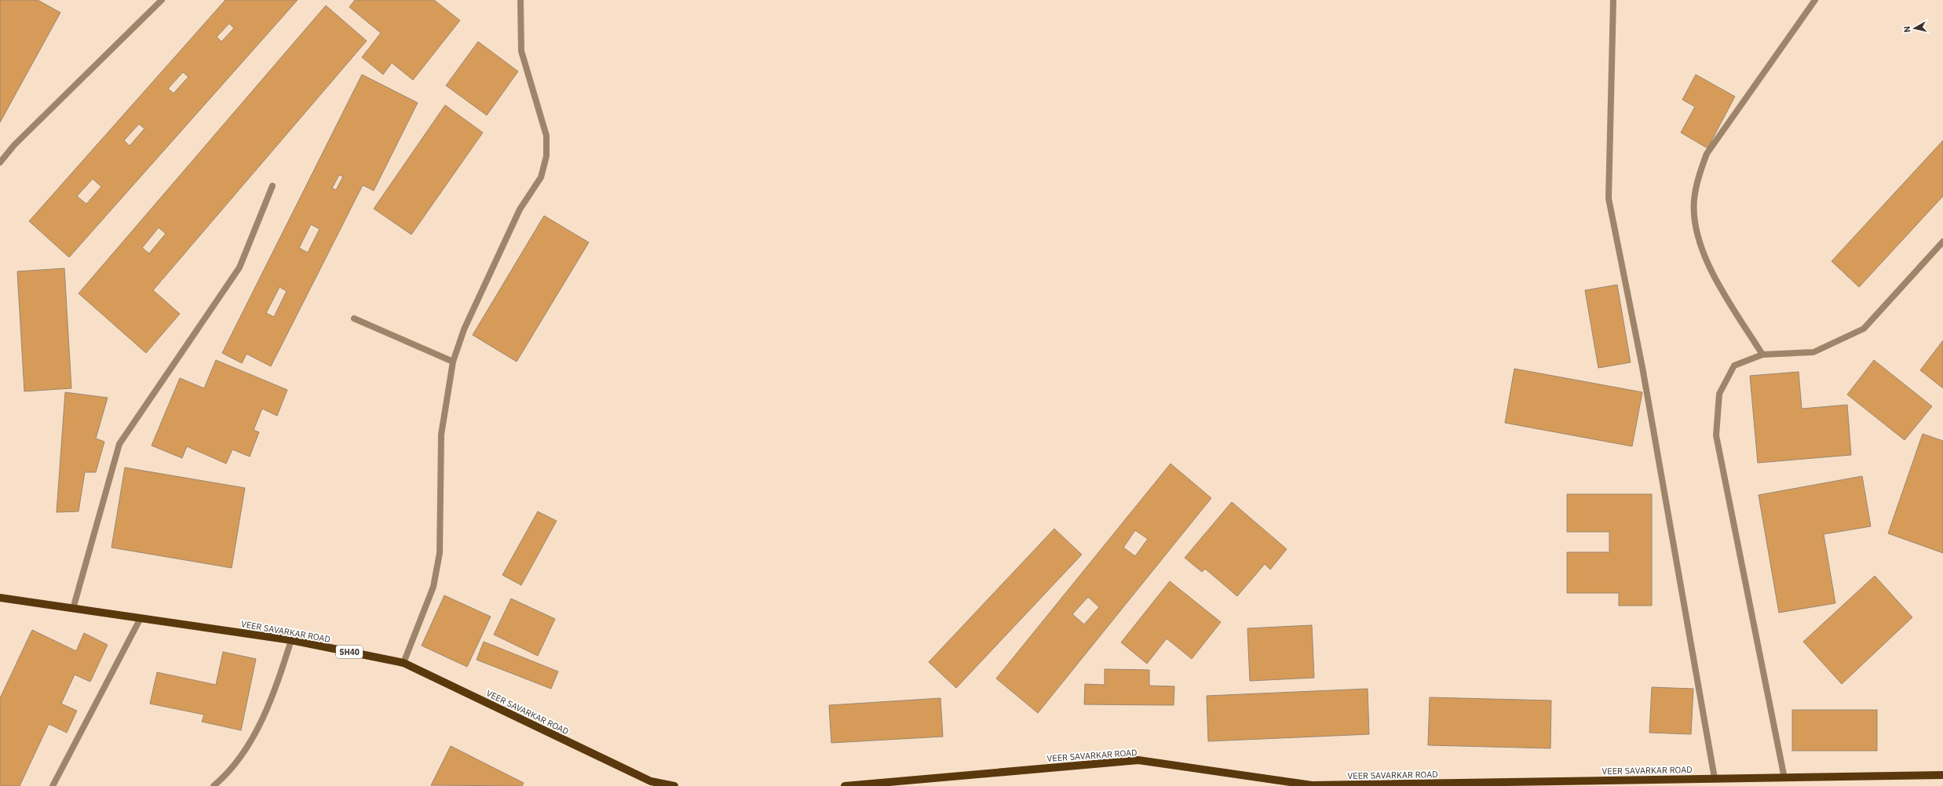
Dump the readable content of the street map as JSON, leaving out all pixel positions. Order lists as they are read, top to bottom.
{
  "streets": {
    "main road": ["VEER SAVARKAR ROAD", "SH40"]
  },
  "north": "left"
}
